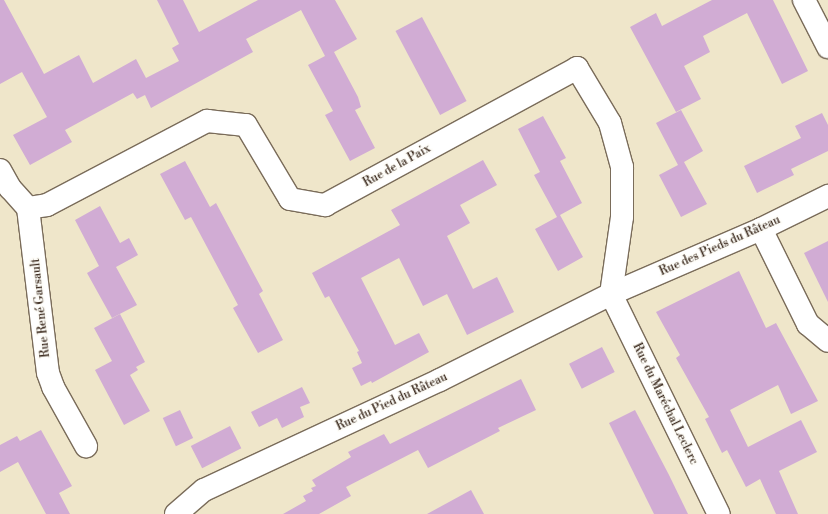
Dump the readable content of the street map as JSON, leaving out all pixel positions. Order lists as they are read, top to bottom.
{
  "streets": {
    "street": [
      "Rue de la Paix",
      "Rue des Pieds du Râteau",
      "Rue René Garsault",
      "Rue du Pied du Râteau",
      "Rue du Maréchal Leclerc"
    ]
  },
  "crossings": [
    ["Rue de la Paix", "Rue des Pieds du Râteau"],
    ["Rue de la Paix", "Rue René Garsault"],
    ["Rue de la Paix", "Rue du Pied du Râteau"],
    ["Rue de la Paix", "Rue du Maréchal Leclerc"],
    ["Rue des Pieds du Râteau", "Rue du Pied du Râteau"],
    ["Rue des Pieds du Râteau", "Rue du Maréchal Leclerc"],
    ["Rue du Pied du Râteau", "Rue du Maréchal Leclerc"]
  ]
}
